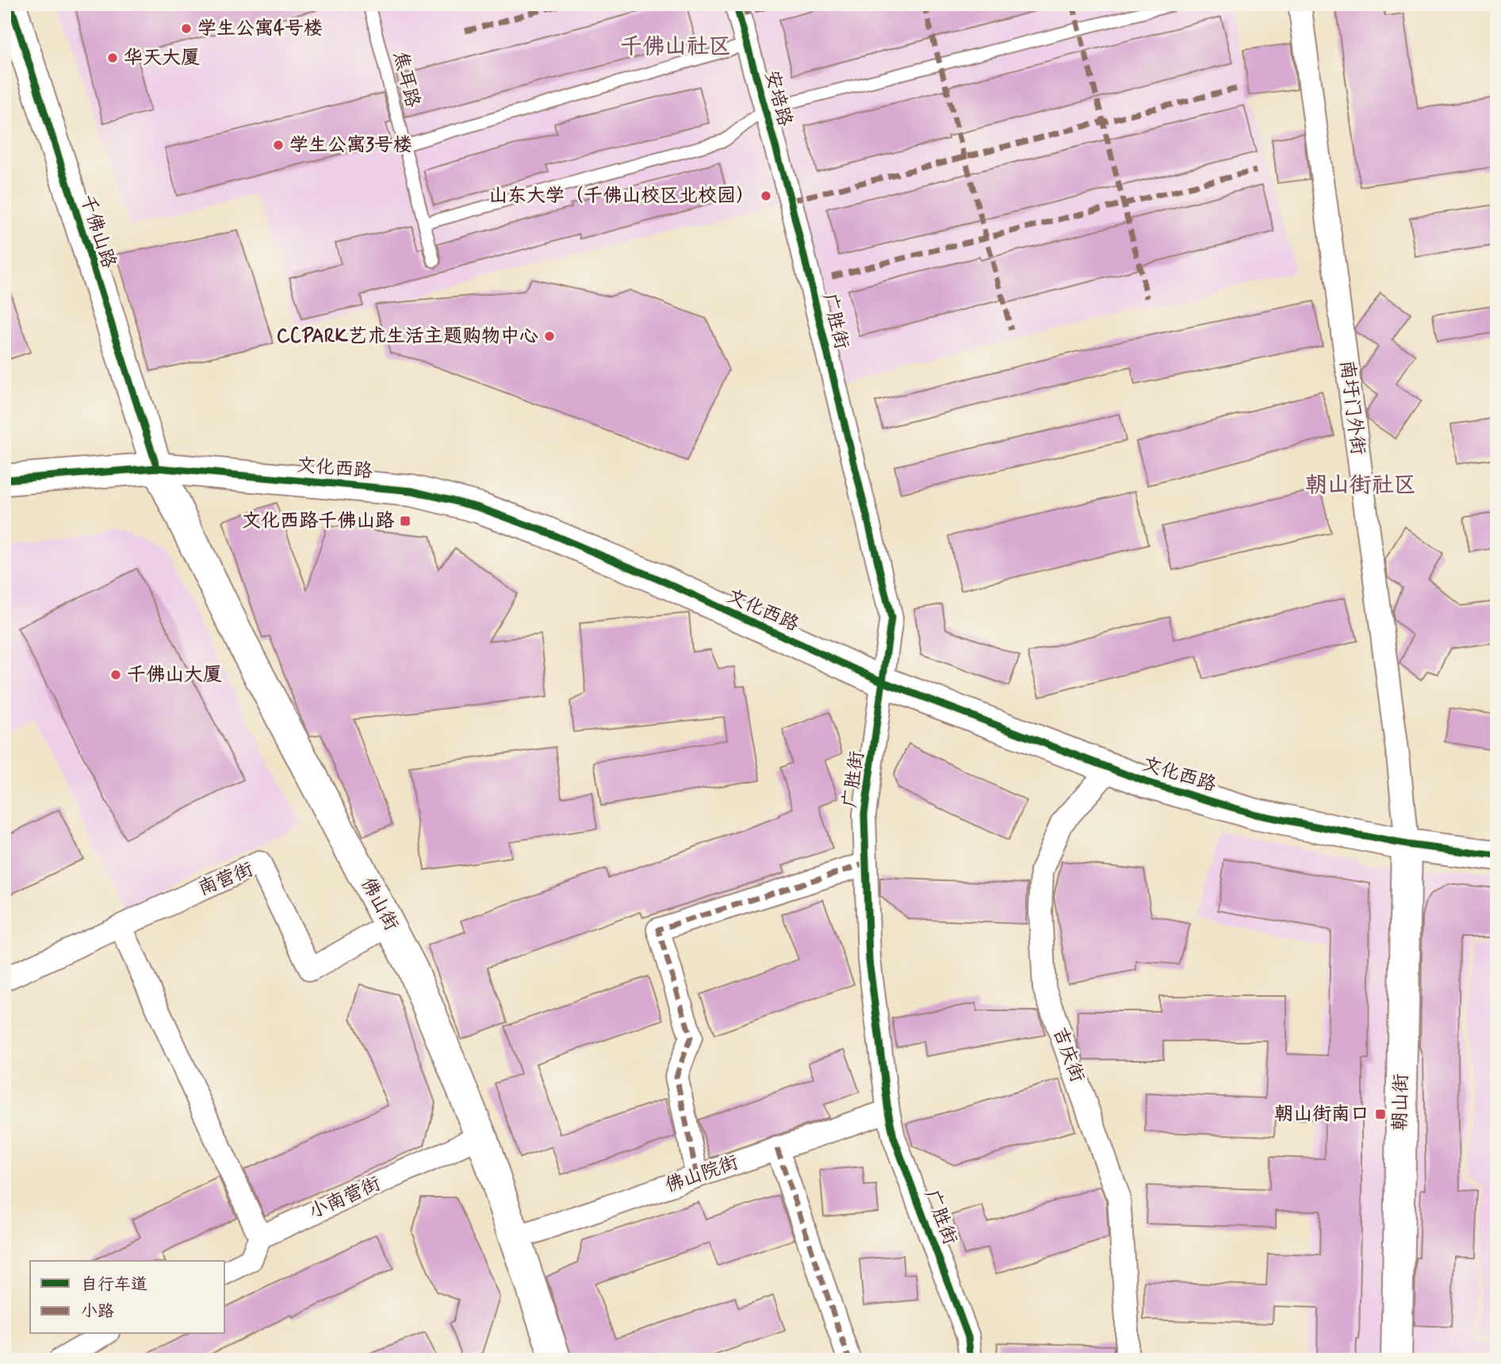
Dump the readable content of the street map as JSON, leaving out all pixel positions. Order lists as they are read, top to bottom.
{
  "streets": {
    "main road": [
      "千佛山路",
      "文化西路",
      "佛山街",
      "朝山街"
    ],
    "street": [
      "安培路",
      "广胜街",
      "南圩门外街",
      "南营街",
      "吉庆街",
      "佛山院街",
      "小南营街"
    ],
    "lane": ["焦耳路"]
  },
  "crossings": [
    ["安培路", "广胜街"],
    ["千佛山路", "文化西路"],
    ["千佛山路", "佛山街"],
    ["广胜街", "文化西路"],
    ["广胜街", "佛山院街"],
    ["南圩门外街", "文化西路"],
    ["南圩门外街", "朝山街"],
    ["文化西路", "佛山街"],
    ["文化西路", "吉庆街"],
    ["文化西路", "朝山街"],
    ["南营街", "佛山街"],
    ["佛山街", "佛山院街"],
    ["佛山街", "小南营街"]
  ],
  "districts": ["千佛山社区", "朝山街社区"],
  "places": {
    "other": [
      "学生公寓4号楼",
      "华天大厦",
      "学生公寓3号楼",
      "山东大学（千佛山校区北校园）",
      "CCPARK艺术生活主题购物中心",
      "千佛山大厦"
    ],
    "transit": ["文化西路千佛山路", "朝山街南口"]
  },
  "legend": ["自行车道", "小路"]
}
